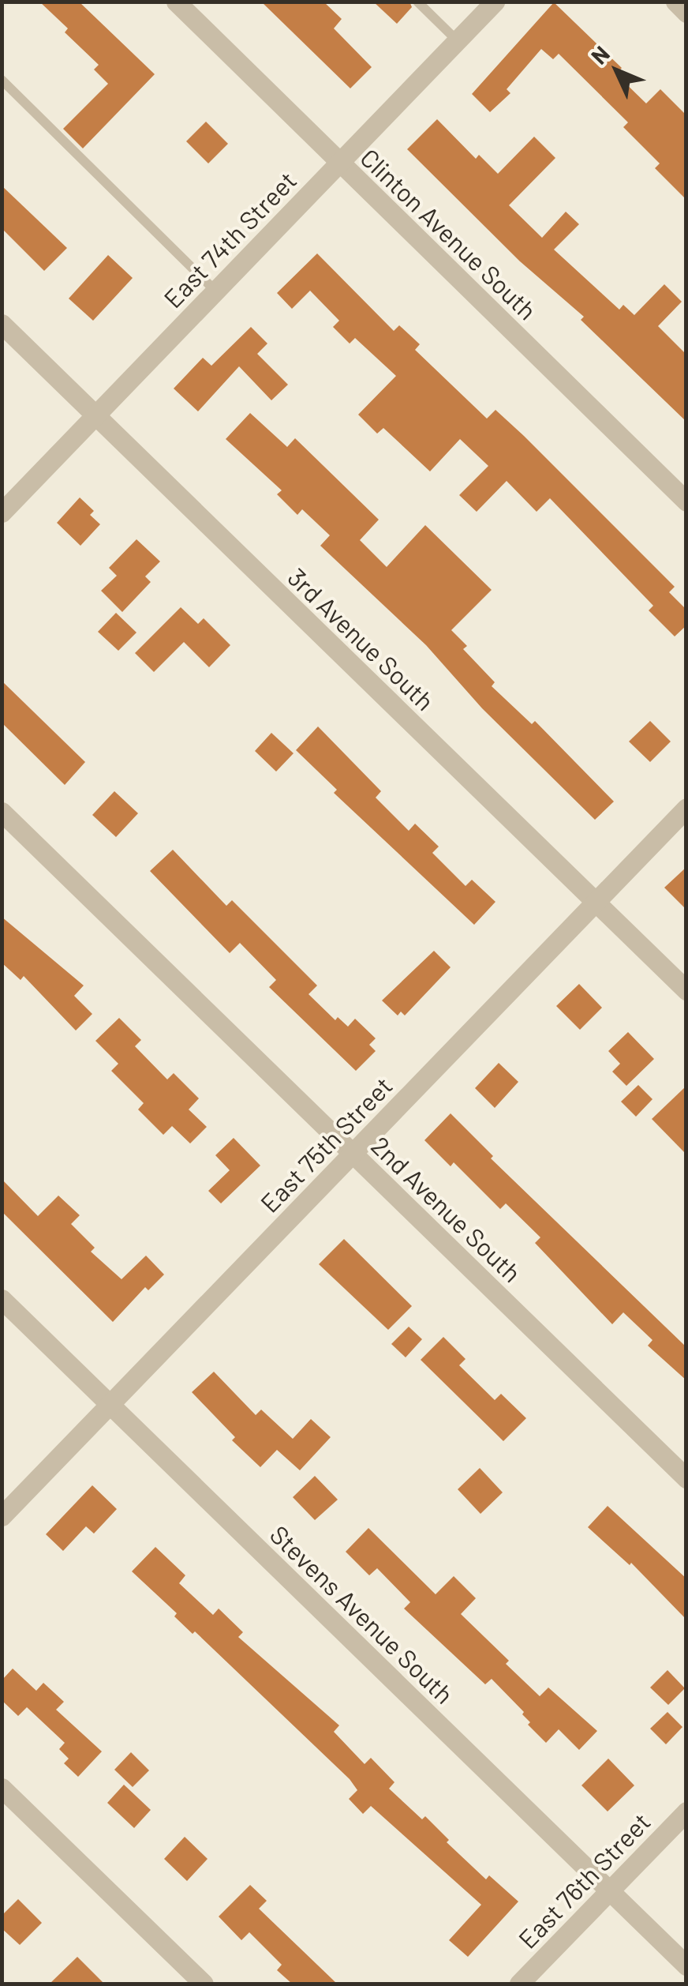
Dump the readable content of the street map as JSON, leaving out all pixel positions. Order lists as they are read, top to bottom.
{
  "streets": {
    "street": [
      "Clinton Avenue South",
      "East 74th Street",
      "3rd Avenue South",
      "East 75th Street",
      "2nd Avenue South",
      "Stevens Avenue South",
      "East 76th Street"
    ]
  },
  "crossings": [
    ["Clinton Avenue South", "East 74th Street"],
    ["East 74th Street", "3rd Avenue South"],
    ["3rd Avenue South", "East 75th Street"],
    ["East 75th Street", "2nd Avenue South"],
    ["East 75th Street", "Stevens Avenue South"],
    ["Stevens Avenue South", "East 76th Street"]
  ],
  "north": "top left"
}
